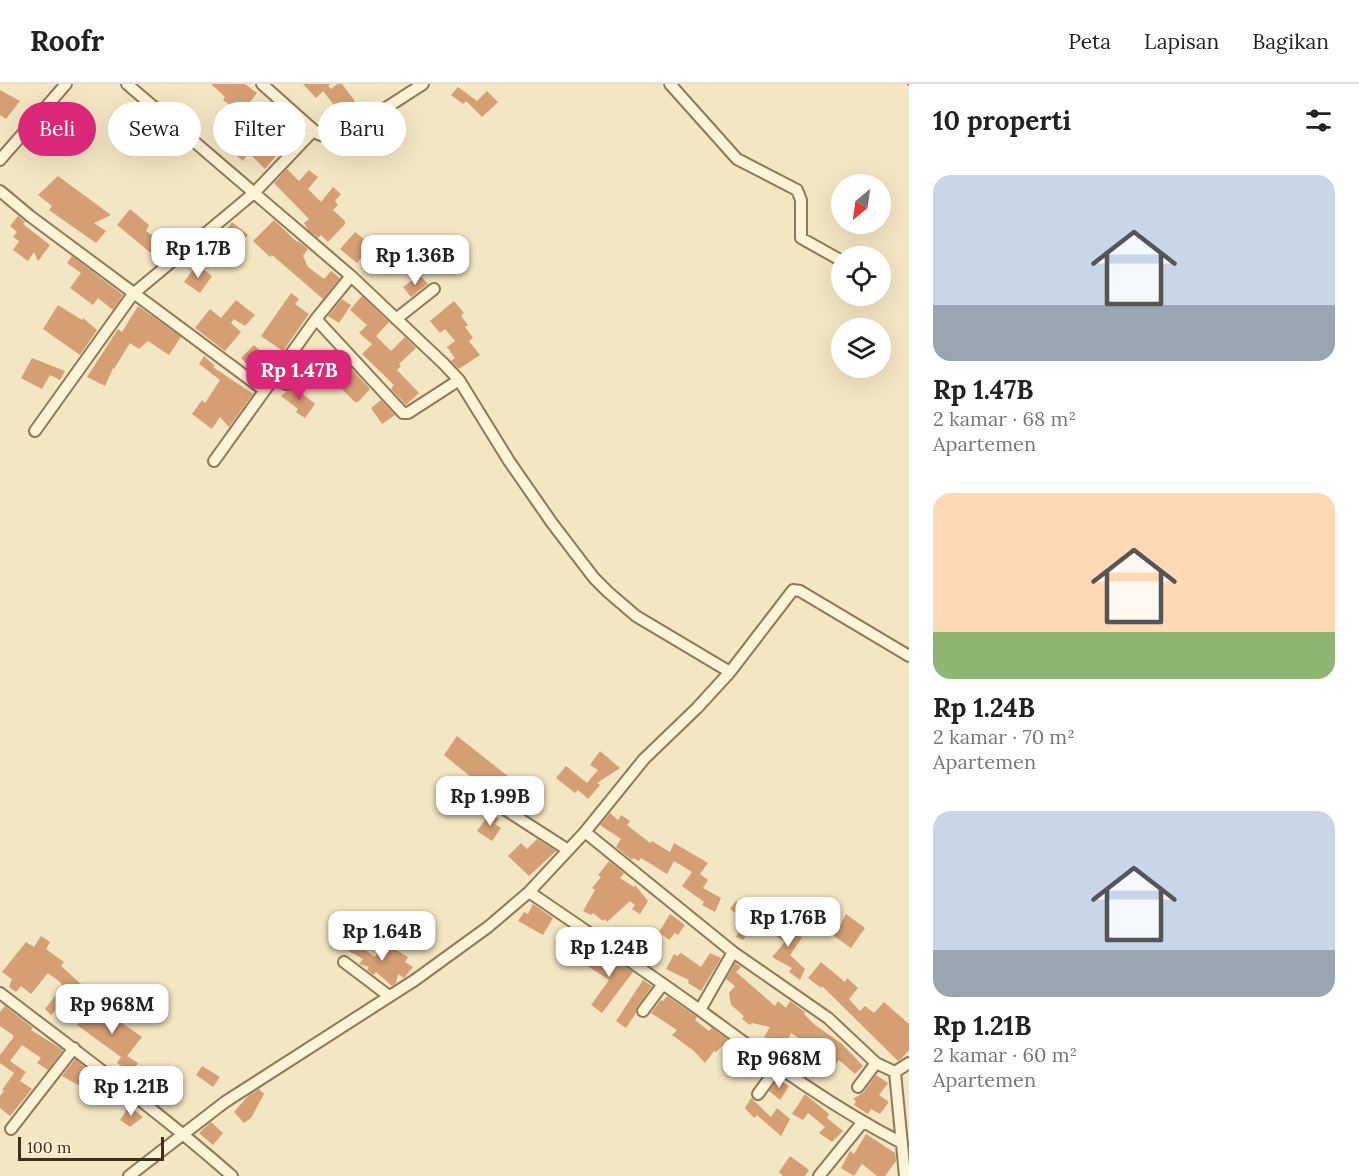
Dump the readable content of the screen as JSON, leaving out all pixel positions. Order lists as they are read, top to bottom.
{
  "scale_bar": "100 m",
  "north": "bottom left",
  "page": {
    "header": "Roofr",
    "nav": ["Peta", "Lapisan", "Bagikan"],
    "heading": "10 properti",
    "chip": [
      "Beli",
      "Sewa",
      "Filter",
      "Baru"
    ],
    "list": [
      {
        "name": "Rp 1.47B",
        "note": "2 kamar · 68 m² · Apartemen"
      },
      {
        "name": "Rp 1.24B",
        "note": "2 kamar · 70 m² · Apartemen"
      },
      {
        "name": "Rp 1.21B",
        "note": "2 kamar · 60 m² · Apartemen"
      }
    ],
    "price": [
      "Rp 1.7B",
      "Rp 1.36B",
      "Rp 1.47B",
      "Rp 1.99B",
      "Rp 1.76B",
      "Rp 1.64B",
      "Rp 1.24B",
      "Rp 968M",
      "Rp 968M",
      "Rp 1.21B"
    ],
    "scale": "100 m"
  }
}
